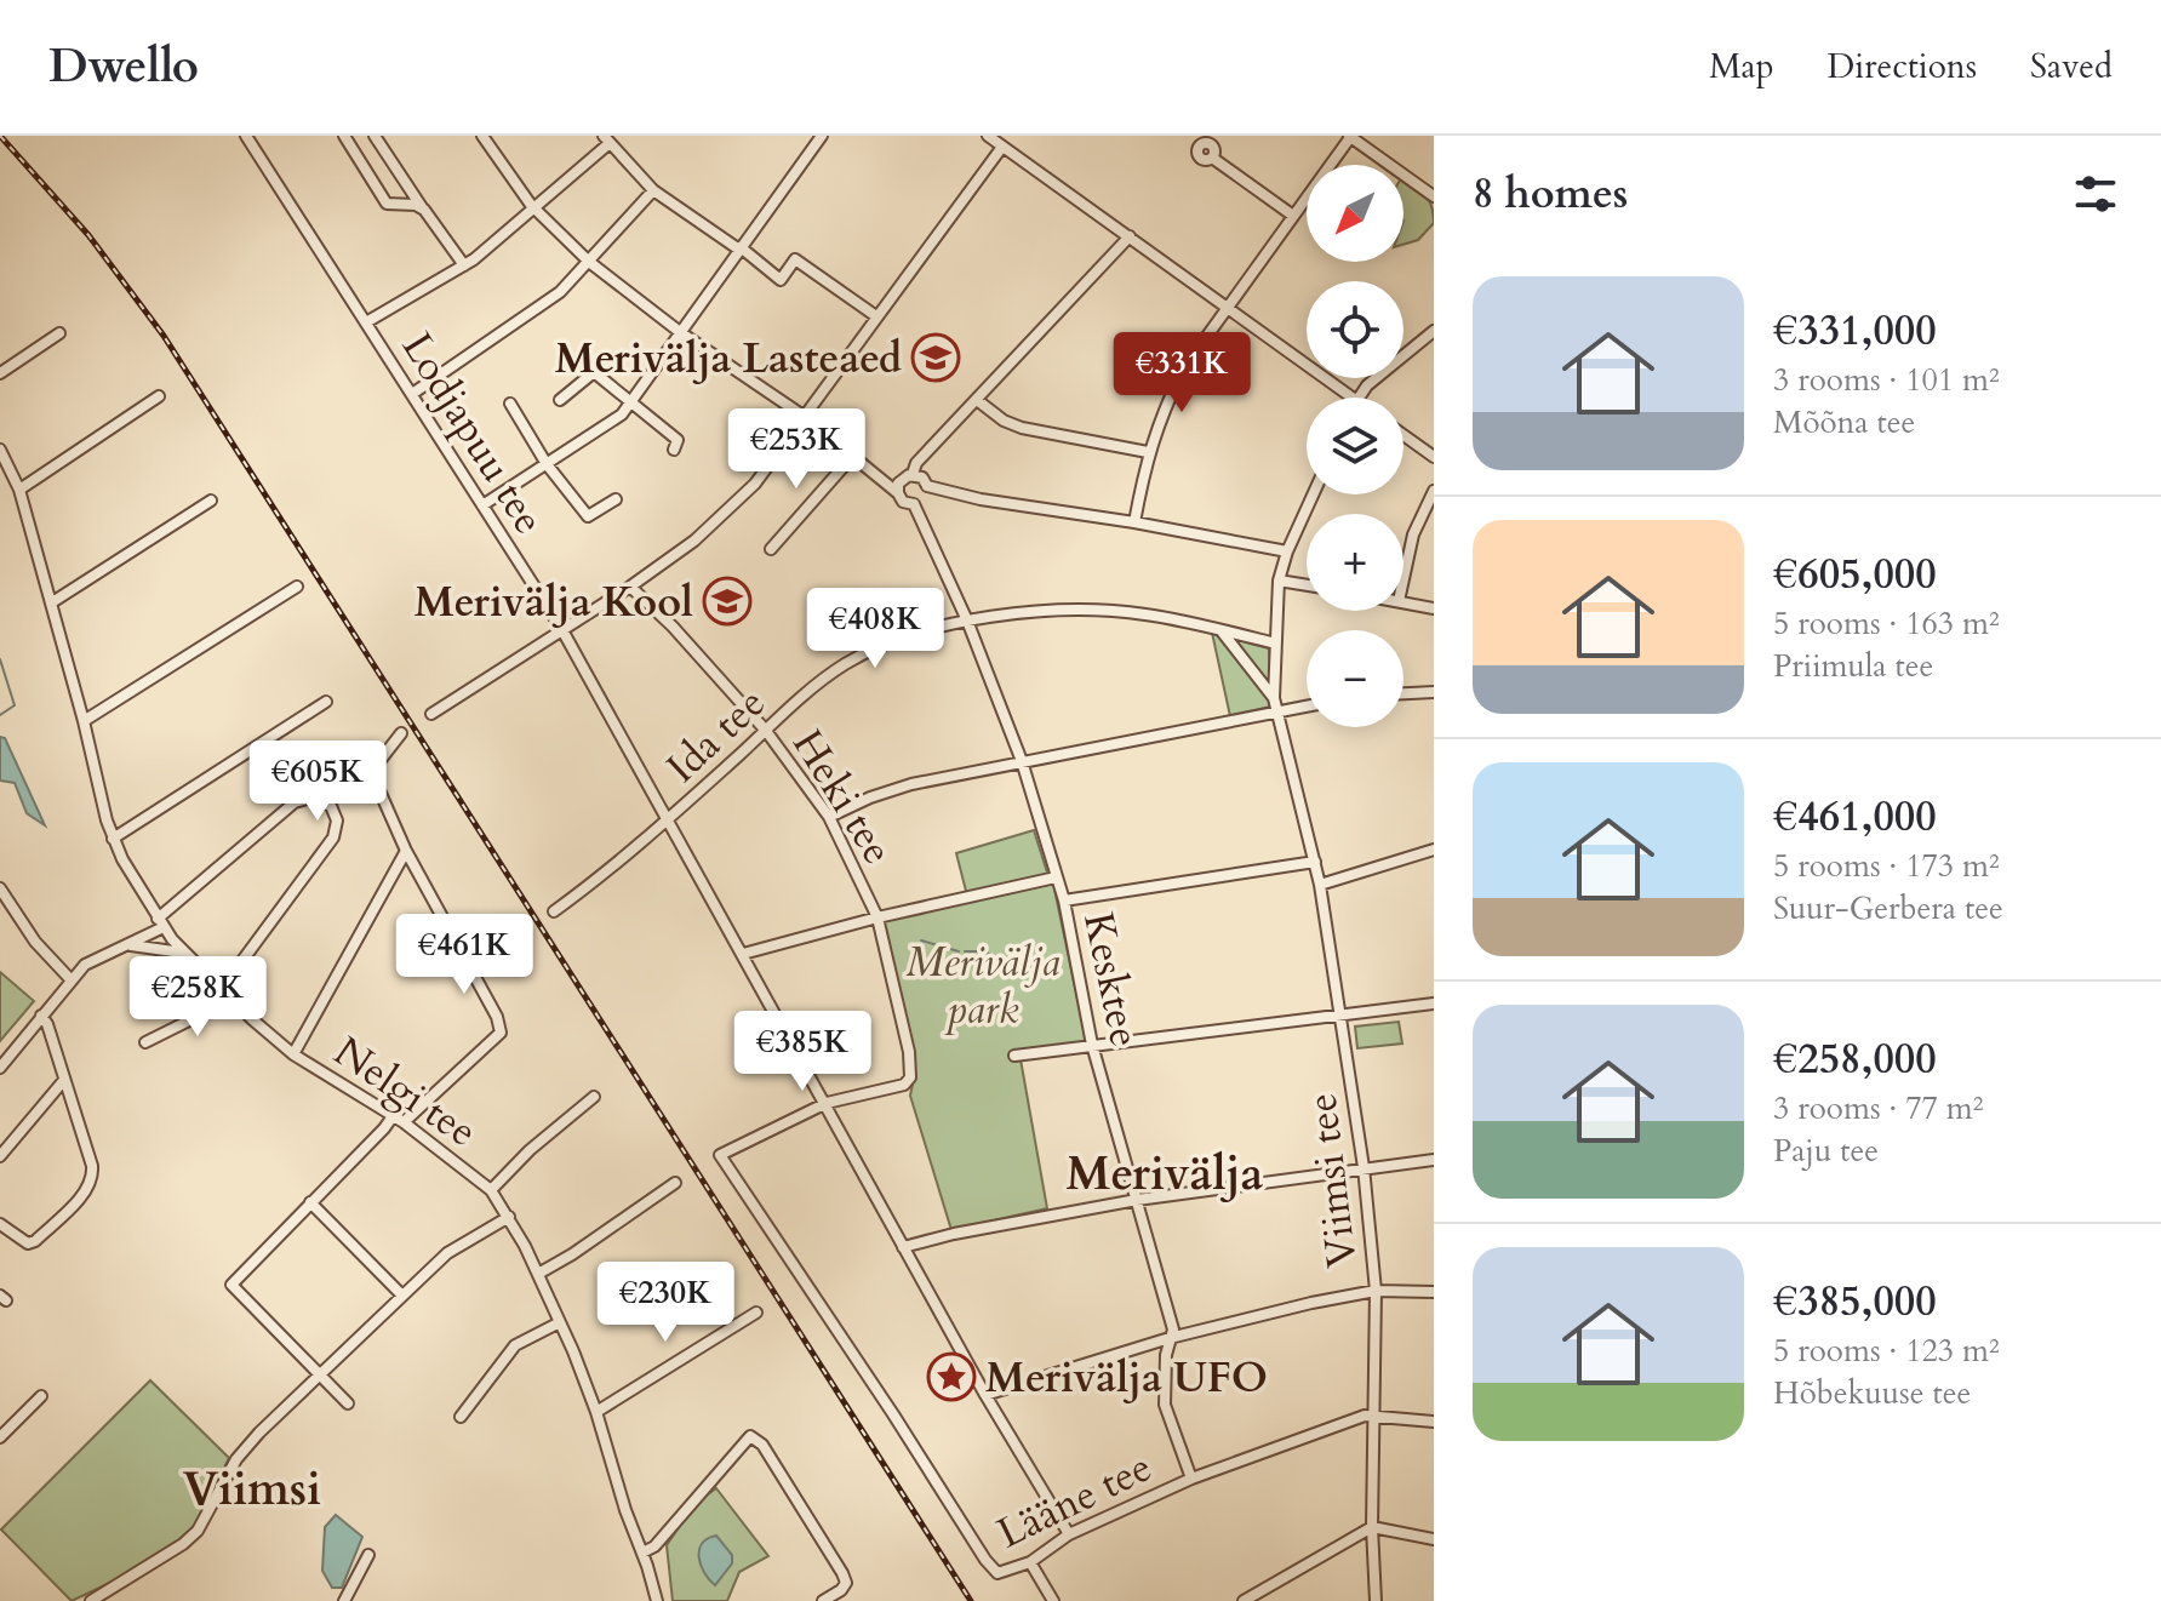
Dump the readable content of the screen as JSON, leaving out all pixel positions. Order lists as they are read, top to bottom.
{
  "streets": {
    "street": [
      "Lodjapuu tee",
      "Ida tee",
      "Heki tee",
      "Kesktee",
      "Nelgi tee",
      "Viimsi tee",
      "Lääne tee"
    ]
  },
  "crossings": [
    ["Lodjapuu tee", "Ida tee"],
    ["Lodjapuu tee", "Heki tee"],
    ["Lodjapuu tee", "Lääne tee"],
    ["Ida tee", "Heki tee"],
    ["Ida tee", "Kesktee"],
    ["Ida tee", "Viimsi tee"],
    ["Heki tee", "Lääne tee"],
    ["Kesktee", "Lääne tee"],
    ["Viimsi tee", "Lääne tee"]
  ],
  "districts": ["Merivälja", "Viimsi"],
  "parks": ["Merivälja park"],
  "places": {
    "school or university": ["Merivälja Lasteaed", "Merivälja Kool"],
    "place": ["Merivälja UFO"]
  },
  "north": "bottom left",
  "page": {
    "header": "Dwello",
    "nav": ["Map", "Directions", "Saved"],
    "heading": "8 homes",
    "map_buttons": ["+", "−"],
    "list": [
      {
        "name": "€331,000",
        "note": "3 rooms · 101 m² · Mõõna tee"
      },
      {
        "name": "€605,000",
        "note": "5 rooms · 163 m² · Priimula tee"
      },
      {
        "name": "€461,000",
        "note": "5 rooms · 173 m² · Suur-Gerbera tee"
      },
      {
        "name": "€258,000",
        "note": "3 rooms · 77 m² · Paju tee"
      },
      {
        "name": "€385,000",
        "note": "5 rooms · 123 m² · Hõbekuuse tee"
      }
    ],
    "price": [
      "€331K",
      "€253K",
      "€408K",
      "€605K",
      "€461K",
      "€258K",
      "€385K",
      "€230K"
    ]
  }
}
